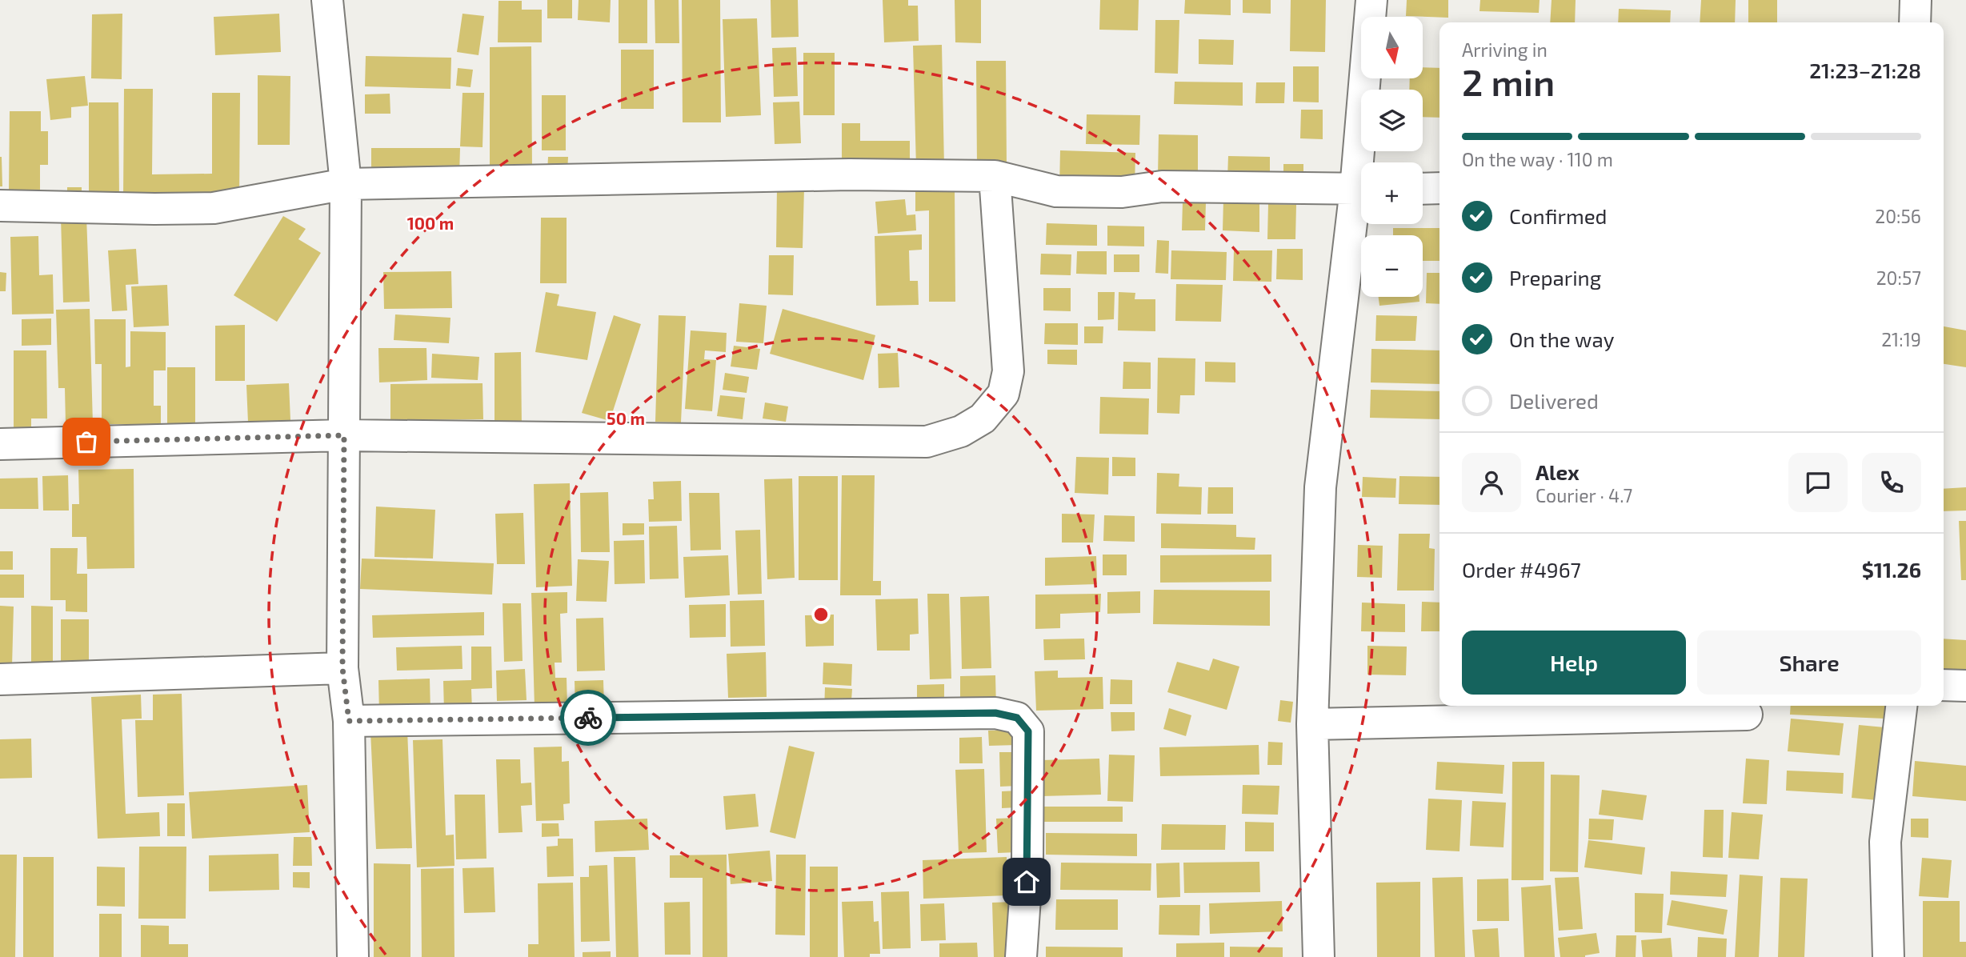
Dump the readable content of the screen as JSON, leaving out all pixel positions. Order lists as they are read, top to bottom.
{
  "north": "bottom",
  "page": {
    "map_buttons": ["+", "−"],
    "heading": ["2 min", "Arriving in", "21:23–21:28"],
    "panel": [
      "Alex",
      "Courier · 4.7",
      "Order #4967",
      "$11.26"
    ],
    "bar": "On the way · 110 m",
    "list": [
      ["Confirmed", "20:56"],
      ["Preparing", "20:57"],
      ["On the way", "21:19"],
      "Delivered"
    ],
    "buttons": ["Help", "Share"]
  },
  "rings": ["100 m", "50 m"]
}
